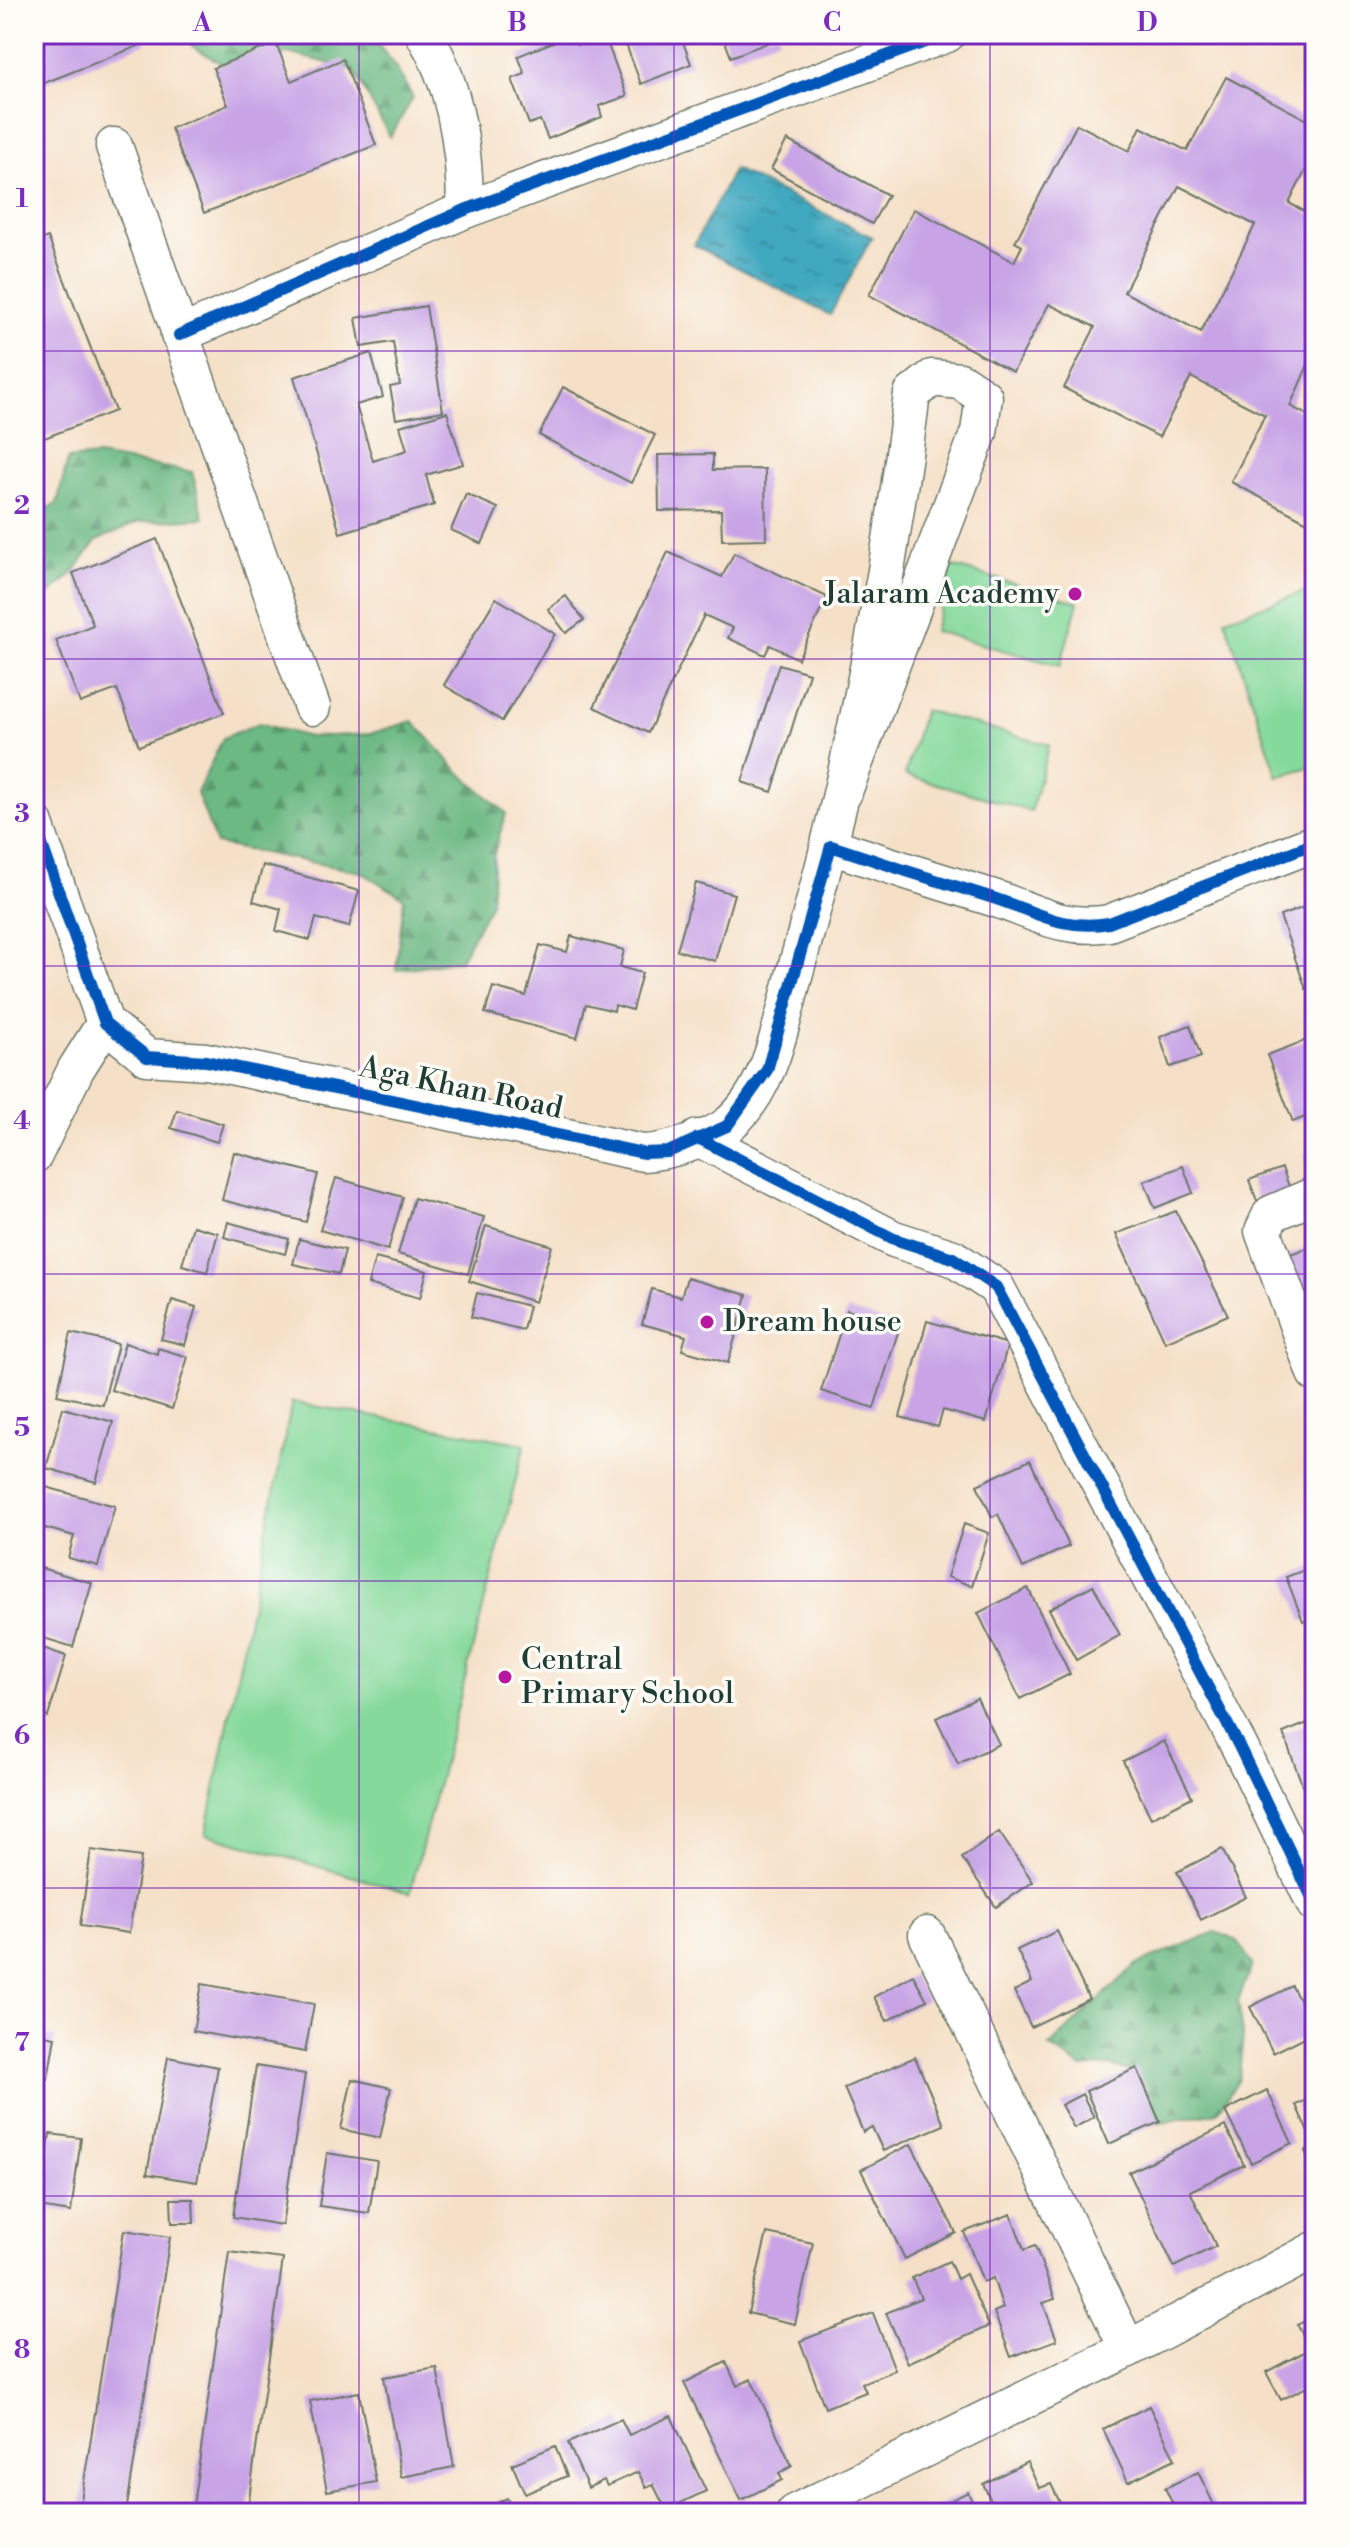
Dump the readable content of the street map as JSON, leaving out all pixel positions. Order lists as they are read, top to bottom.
{
  "streets": {
    "street": ["Aga Khan Road"]
  },
  "places": ["Jalaram Academy", "Dream house", "Central Primary School"],
  "grid": {
    "columns": [
      "A",
      "B",
      "C",
      "D"
    ],
    "rows": [
      "1",
      "2",
      "3",
      "4",
      "5",
      "6",
      "7",
      "8"
    ]
  }
}
